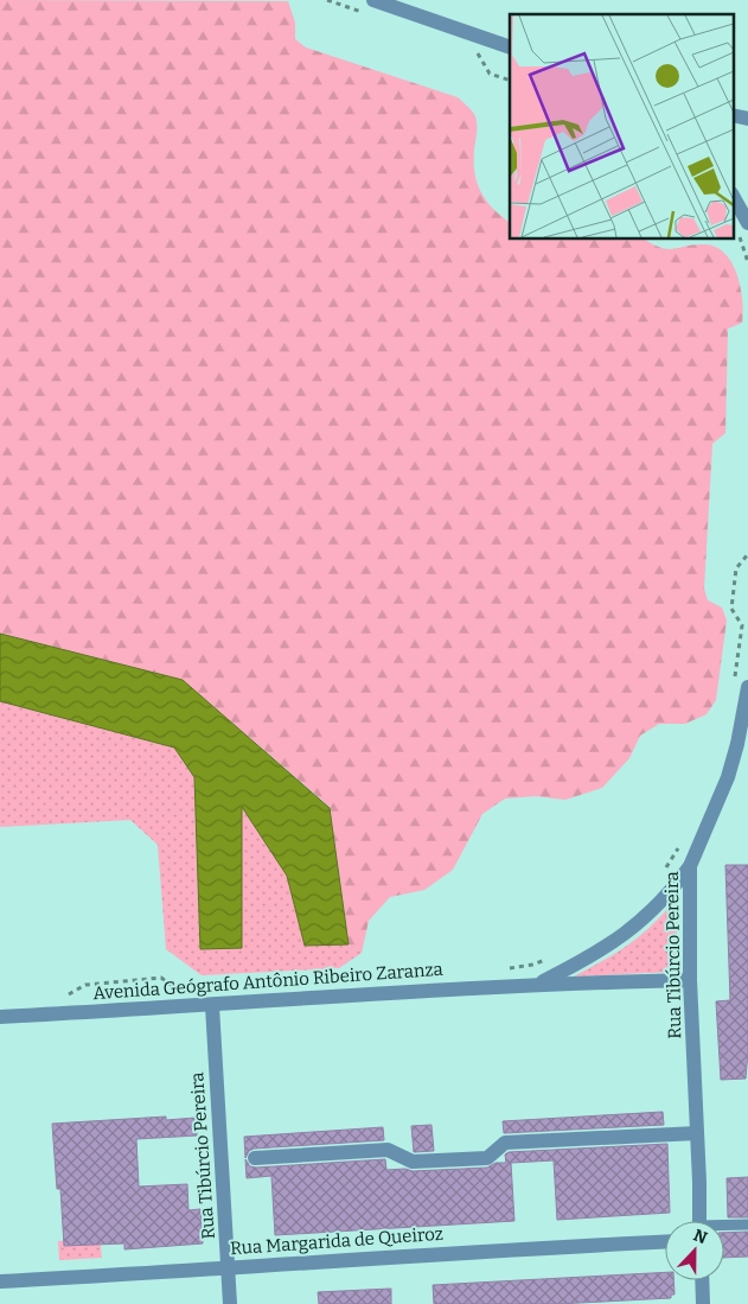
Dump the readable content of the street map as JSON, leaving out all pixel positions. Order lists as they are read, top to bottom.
{
  "streets": {
    "street": ["Rua Tibúrcio Pereira", "Avenida Geógrafo Antônio Ribeiro Zaranza", "Rua Margarida de Queiroz"]
  },
  "crossings": [
    ["Rua Tibúrcio Pereira", "Avenida Geógrafo Antônio Ribeiro Zaranza"],
    ["Rua Tibúrcio Pereira", "Rua Margarida de Queiroz"]
  ],
  "north": "top"
}
